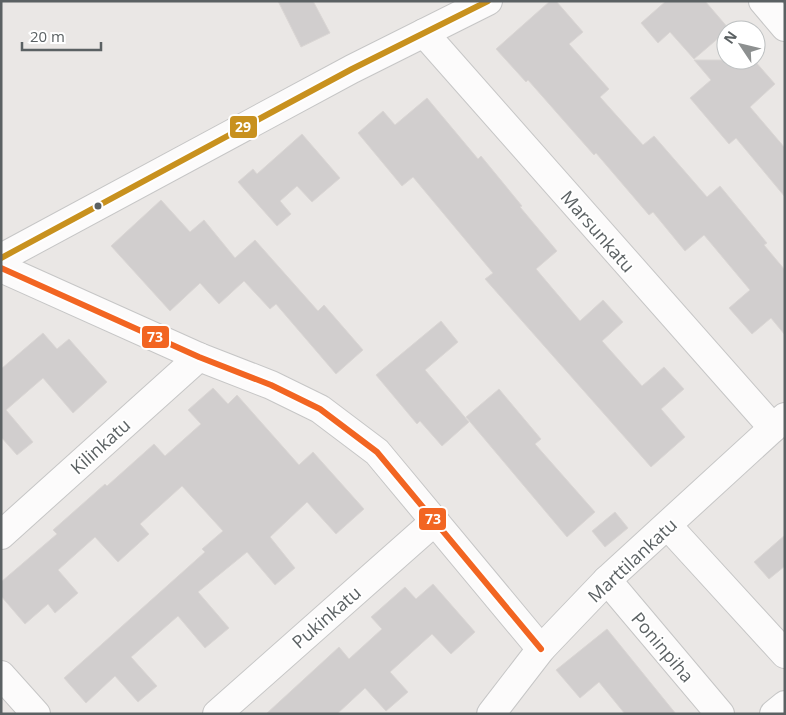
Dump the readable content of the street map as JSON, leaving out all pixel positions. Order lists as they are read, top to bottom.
{
  "streets": {
    "street": [
      "Marsunkatu",
      "Kilinkatu",
      "Marttilankatu",
      "Pukinkatu",
      "Poninpiha"
    ]
  },
  "crossings": [
    ["Marsunkatu", "Marttilankatu"],
    ["Marttilankatu", "Poninpiha"]
  ],
  "lines": ["transit line 29", "transit line 73"],
  "scale_bar": "20 m",
  "north": "top left"
}
